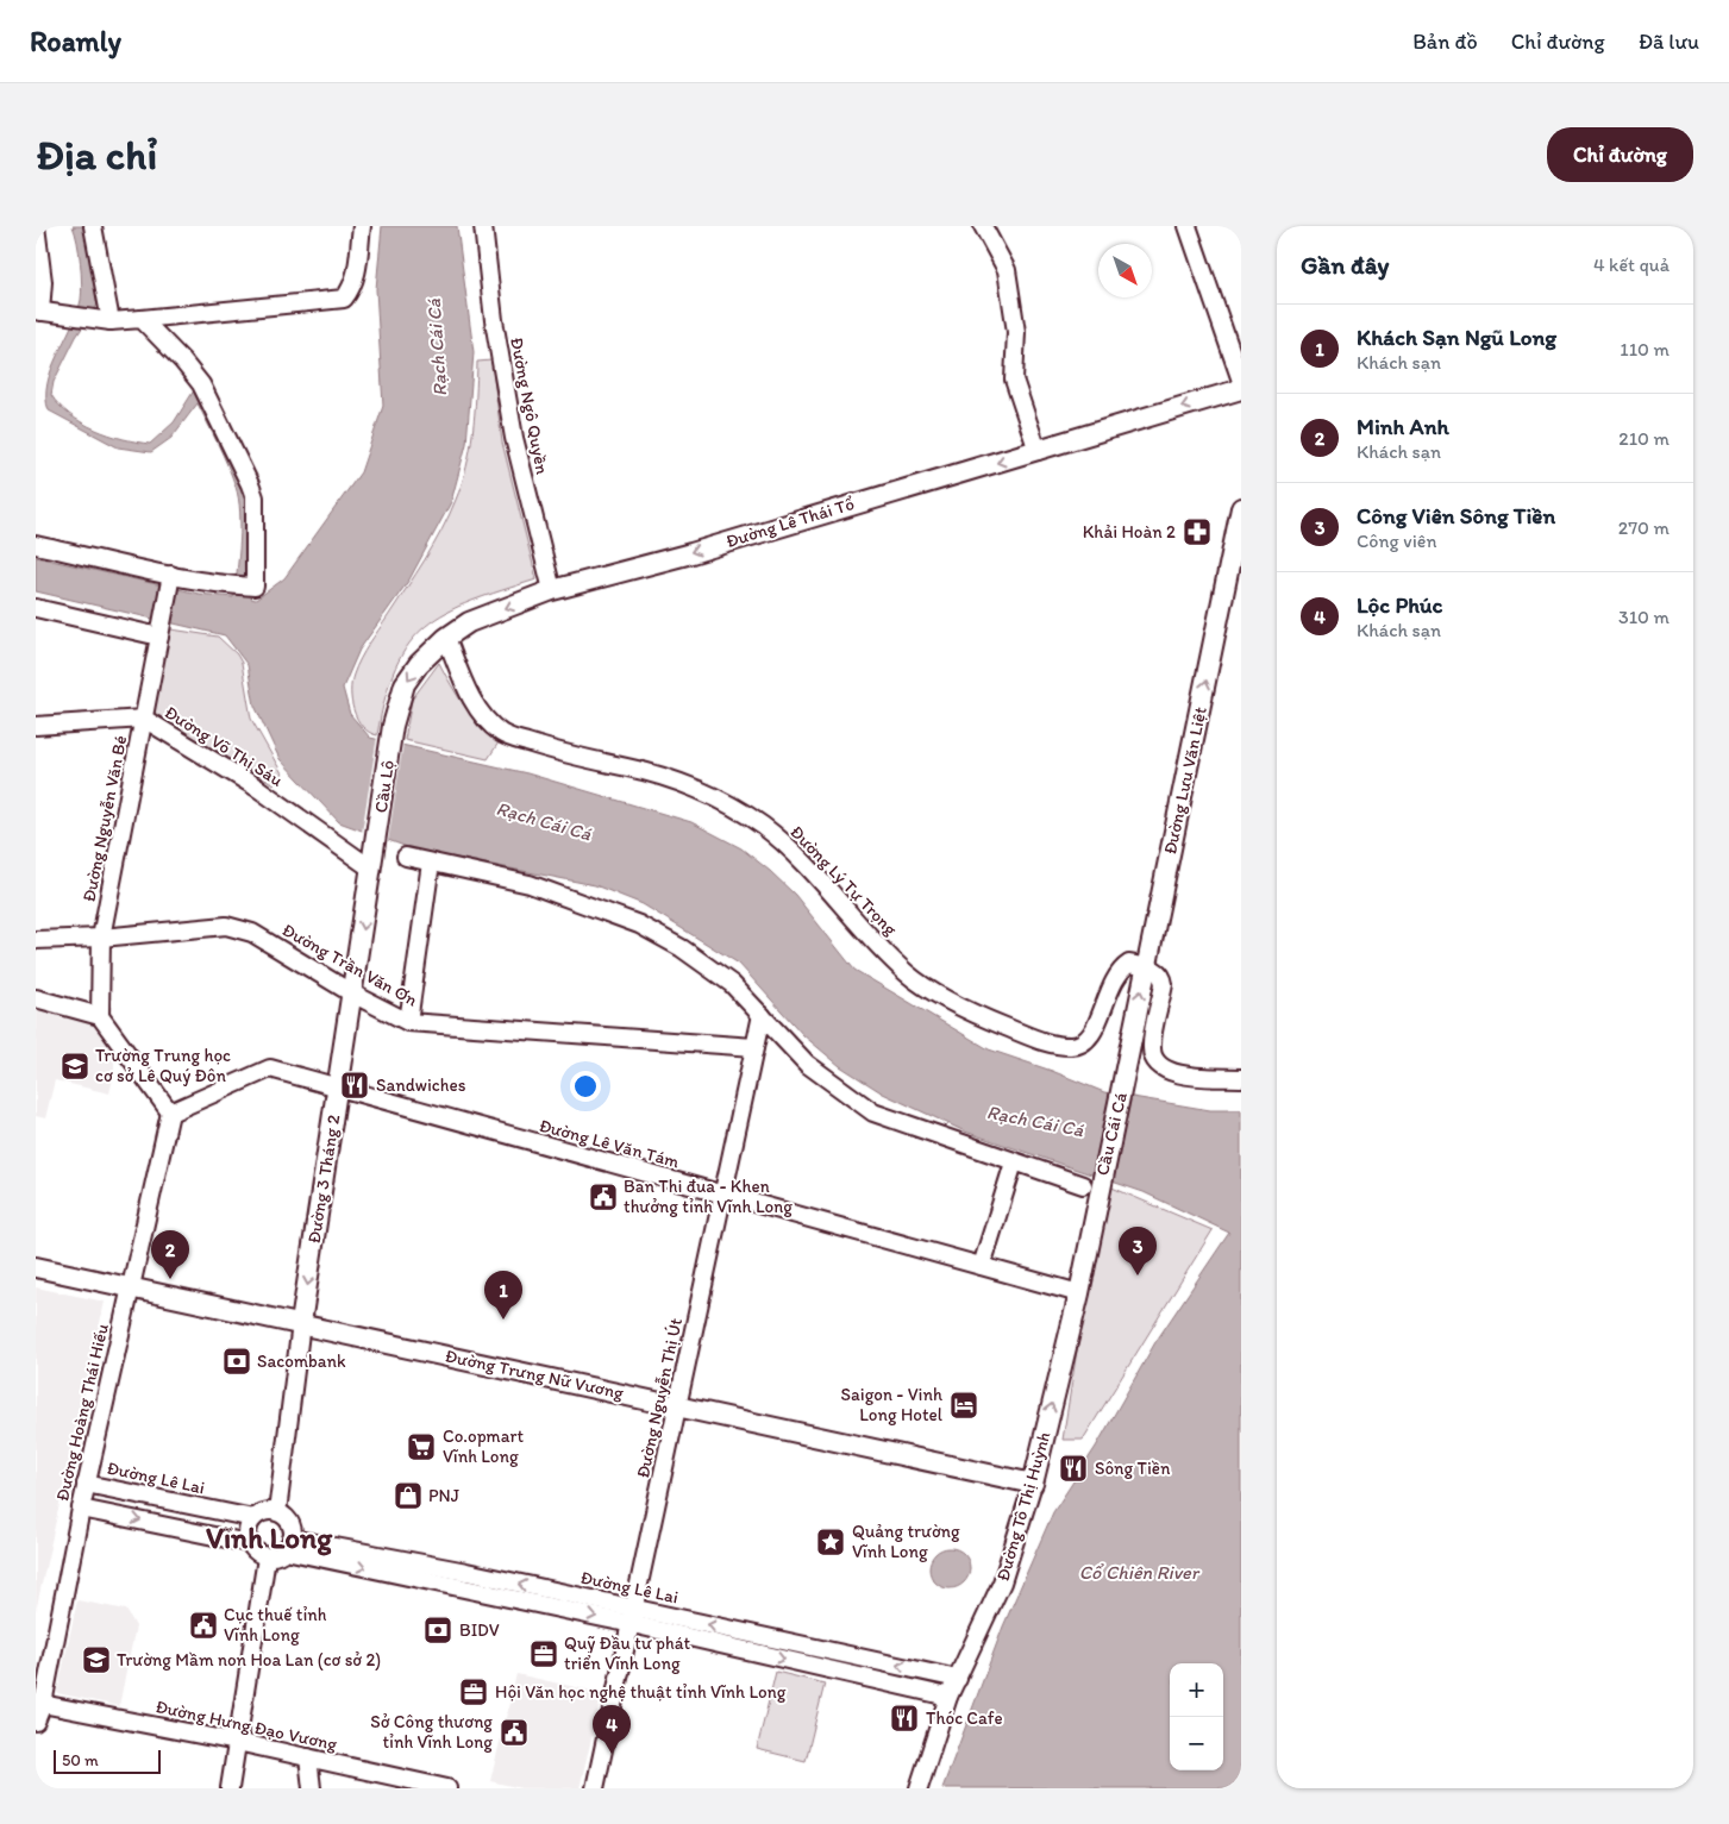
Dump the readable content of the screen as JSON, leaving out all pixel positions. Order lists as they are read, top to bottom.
{
  "streets": {
    "main road": [
      "Đường Lê Thái Tổ",
      "Đường Lưu Văn Liệt",
      "Cầu Lộ",
      "Cầu Cái Cá",
      "Đường 3 Tháng 2",
      "Đường Trưng Nữ Vương",
      "Đường Tô Thị Huỳnh"
    ],
    "street": [
      "Đường Ngô Quyền",
      "Đường Võ Thị Sáu",
      "Đường Nguyễn Văn Bé",
      "Đường Lý Tự Trọng",
      "Đường Trần Văn Ơn",
      "Đường Lê Văn Tám",
      "Đường Nguyễn Thị Út",
      "Đường Hoàng Thái Hiếu",
      "Đường Lê Lai",
      "Đường Hưng Đạo Vương"
    ]
  },
  "crossings": [
    ["Đường Ngô Quyền", "Đường Lê Thái Tổ"],
    ["Đường Lê Thái Tổ", "Cầu Lộ"],
    ["Đường Lê Thái Tổ", "Đường Lý Tự Trọng"],
    ["Đường Võ Thị Sáu", "Đường Nguyễn Văn Bé"],
    ["Đường Võ Thị Sáu", "Đường 3 Tháng 2"],
    ["Đường Lưu Văn Liệt", "Đường Lý Tự Trọng"],
    ["Đường Lưu Văn Liệt", "Cầu Cái Cá"],
    ["Cầu Lộ", "Đường 3 Tháng 2"],
    ["Đường Nguyễn Văn Bé", "Đường Trần Văn Ơn"],
    ["Đường Trần Văn Ơn", "Đường 3 Tháng 2"],
    ["Đường Trần Văn Ơn", "Đường Nguyễn Thị Út"],
    ["Cầu Cái Cá", "Đường Tô Thị Huỳnh"],
    ["Đường Lê Văn Tám", "Đường 3 Tháng 2"],
    ["Đường Lê Văn Tám", "Đường Nguyễn Thị Út"],
    ["Đường Lê Văn Tám", "Đường Hoàng Thái Hiếu"],
    ["Đường Lê Văn Tám", "Đường Tô Thị Huỳnh"],
    ["Đường 3 Tháng 2", "Đường Trưng Nữ Vương"],
    ["Đường 3 Tháng 2", "Đường Lê Lai"],
    ["Đường Trưng Nữ Vương", "Đường Nguyễn Thị Út"],
    ["Đường Trưng Nữ Vương", "Đường Hoàng Thái Hiếu"],
    ["Đường Trưng Nữ Vương", "Đường Tô Thị Huỳnh"],
    ["Đường Nguyễn Thị Út", "Đường Lê Lai"],
    ["Đường Hoàng Thái Hiếu", "Đường Lê Lai"],
    ["Đường Hoàng Thái Hiếu", "Đường Hưng Đạo Vương"],
    ["Đường Lê Lai", "Đường Tô Thị Huỳnh"]
  ],
  "one_way": ["Đường Lê Thái Tổ", "Đường Lưu Văn Liệt", "Đường 3 Tháng 2"],
  "districts": ["Vĩnh Long"],
  "water": ["Rạch Cái Cá", "Cổ Chiên River"],
  "places": {
    "pharmacy": ["Khải Hoàn 2"],
    "school or university": ["Trường Trung học cơ sở Lê Quý Đôn", "Trường Mầm non Hoa Lan (cơ sở 2)"],
    "restaurant": ["Sandwiches", "Sông Tiền", "Thóc Cafe"],
    "public building": ["Ban Thi đua - Khen thưởng tỉnh Vĩnh Long", "Cục thuế tỉnh Vĩnh Long", "Sở Công thương tỉnh Vĩnh Long"],
    "bank": ["Sacombank", "BIDV"],
    "hotel": ["Saigon - Vinh Long Hotel"],
    "supermarket": ["Co.opmart Vĩnh Long"],
    "shop": ["PNJ"],
    "place": ["Quảng trường Vĩnh Long"],
    "office": ["Quỹ Đầu tư phát triển Vĩnh Long", "Hội Văn học nghệ thuật tỉnh Vĩnh Long"]
  },
  "scale_bar": "50 m",
  "north": "bottom right",
  "page": {
    "header": "Roamly",
    "nav": ["Bản đồ", "Chỉ đường", "Đã lưu"],
    "buttons": "Chỉ đường",
    "title": "Địa chỉ",
    "heading": ["Gần đây", "4 kết quả"],
    "list": [
      {
        "mark": "1",
        "name": "Khách Sạn Ngũ Long",
        "note": "Khách sạn",
        "value": "110 m"
      },
      {
        "mark": "2",
        "name": "Minh Anh",
        "note": "Khách sạn",
        "value": "210 m"
      },
      {
        "mark": "3",
        "name": "Công Viên Sông Tiền",
        "note": "Công viên",
        "value": "270 m"
      },
      {
        "mark": "4",
        "name": "Lộc Phúc",
        "note": "Khách sạn",
        "value": "310 m"
      }
    ],
    "pins": [
      "3",
      "2",
      "1",
      "4"
    ],
    "map_buttons": ["+", "−"],
    "scale": "50 m"
  }
}
